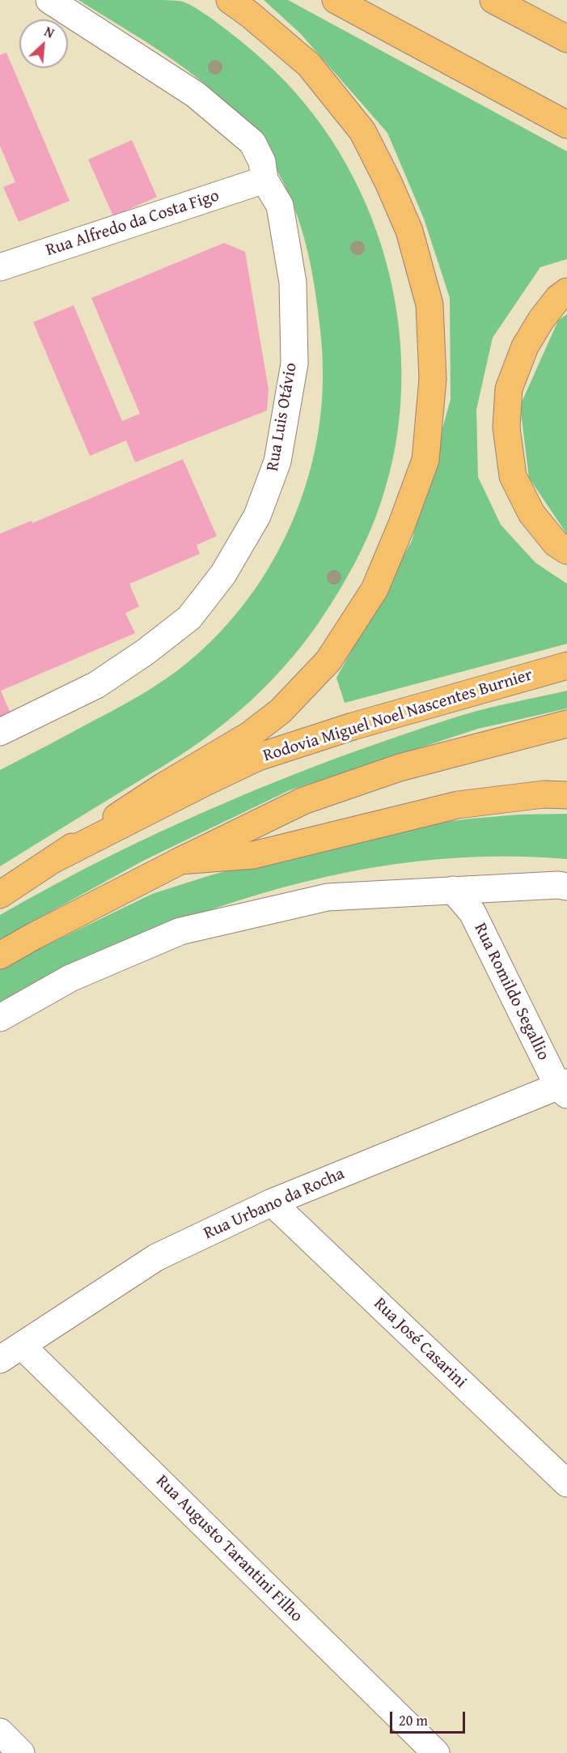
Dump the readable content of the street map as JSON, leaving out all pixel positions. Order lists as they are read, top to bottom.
{
  "streets": {
    "highway": ["Rodovia Miguel Noel Nascentes Burnier"],
    "street": [
      "Rua Alfredo da Costa Figo",
      "Rua Luis Otávio",
      "Rua Romildo Segallio",
      "Rua Urbano da Rocha",
      "Rua José Casarini",
      "Rua Augusto Tarantini Filho"
    ]
  },
  "crossings": [
    ["Rua Alfredo da Costa Figo", "Rua Luis Otávio"],
    ["Rua Romildo Segallio", "Rua Urbano da Rocha"],
    ["Rua Urbano da Rocha", "Rua José Casarini"],
    ["Rua Urbano da Rocha", "Rua Augusto Tarantini Filho"]
  ],
  "scale_bar": "20 m",
  "north": "top right"
}
